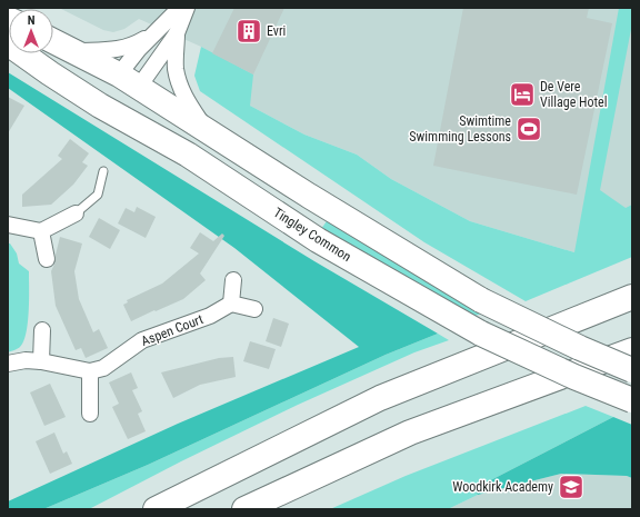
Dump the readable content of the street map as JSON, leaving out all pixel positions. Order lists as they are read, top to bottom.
{
  "streets": {
    "main road": ["Tingley Common"],
    "street": ["Aspen Court"]
  },
  "places": {
    "building": ["Evri"],
    "hotel": ["De Vere Village Hotel"],
    "sports": ["Swimtime Swimming Lessons"],
    "school or university": ["Woodkirk Academy"]
  },
  "north": "top"
}
